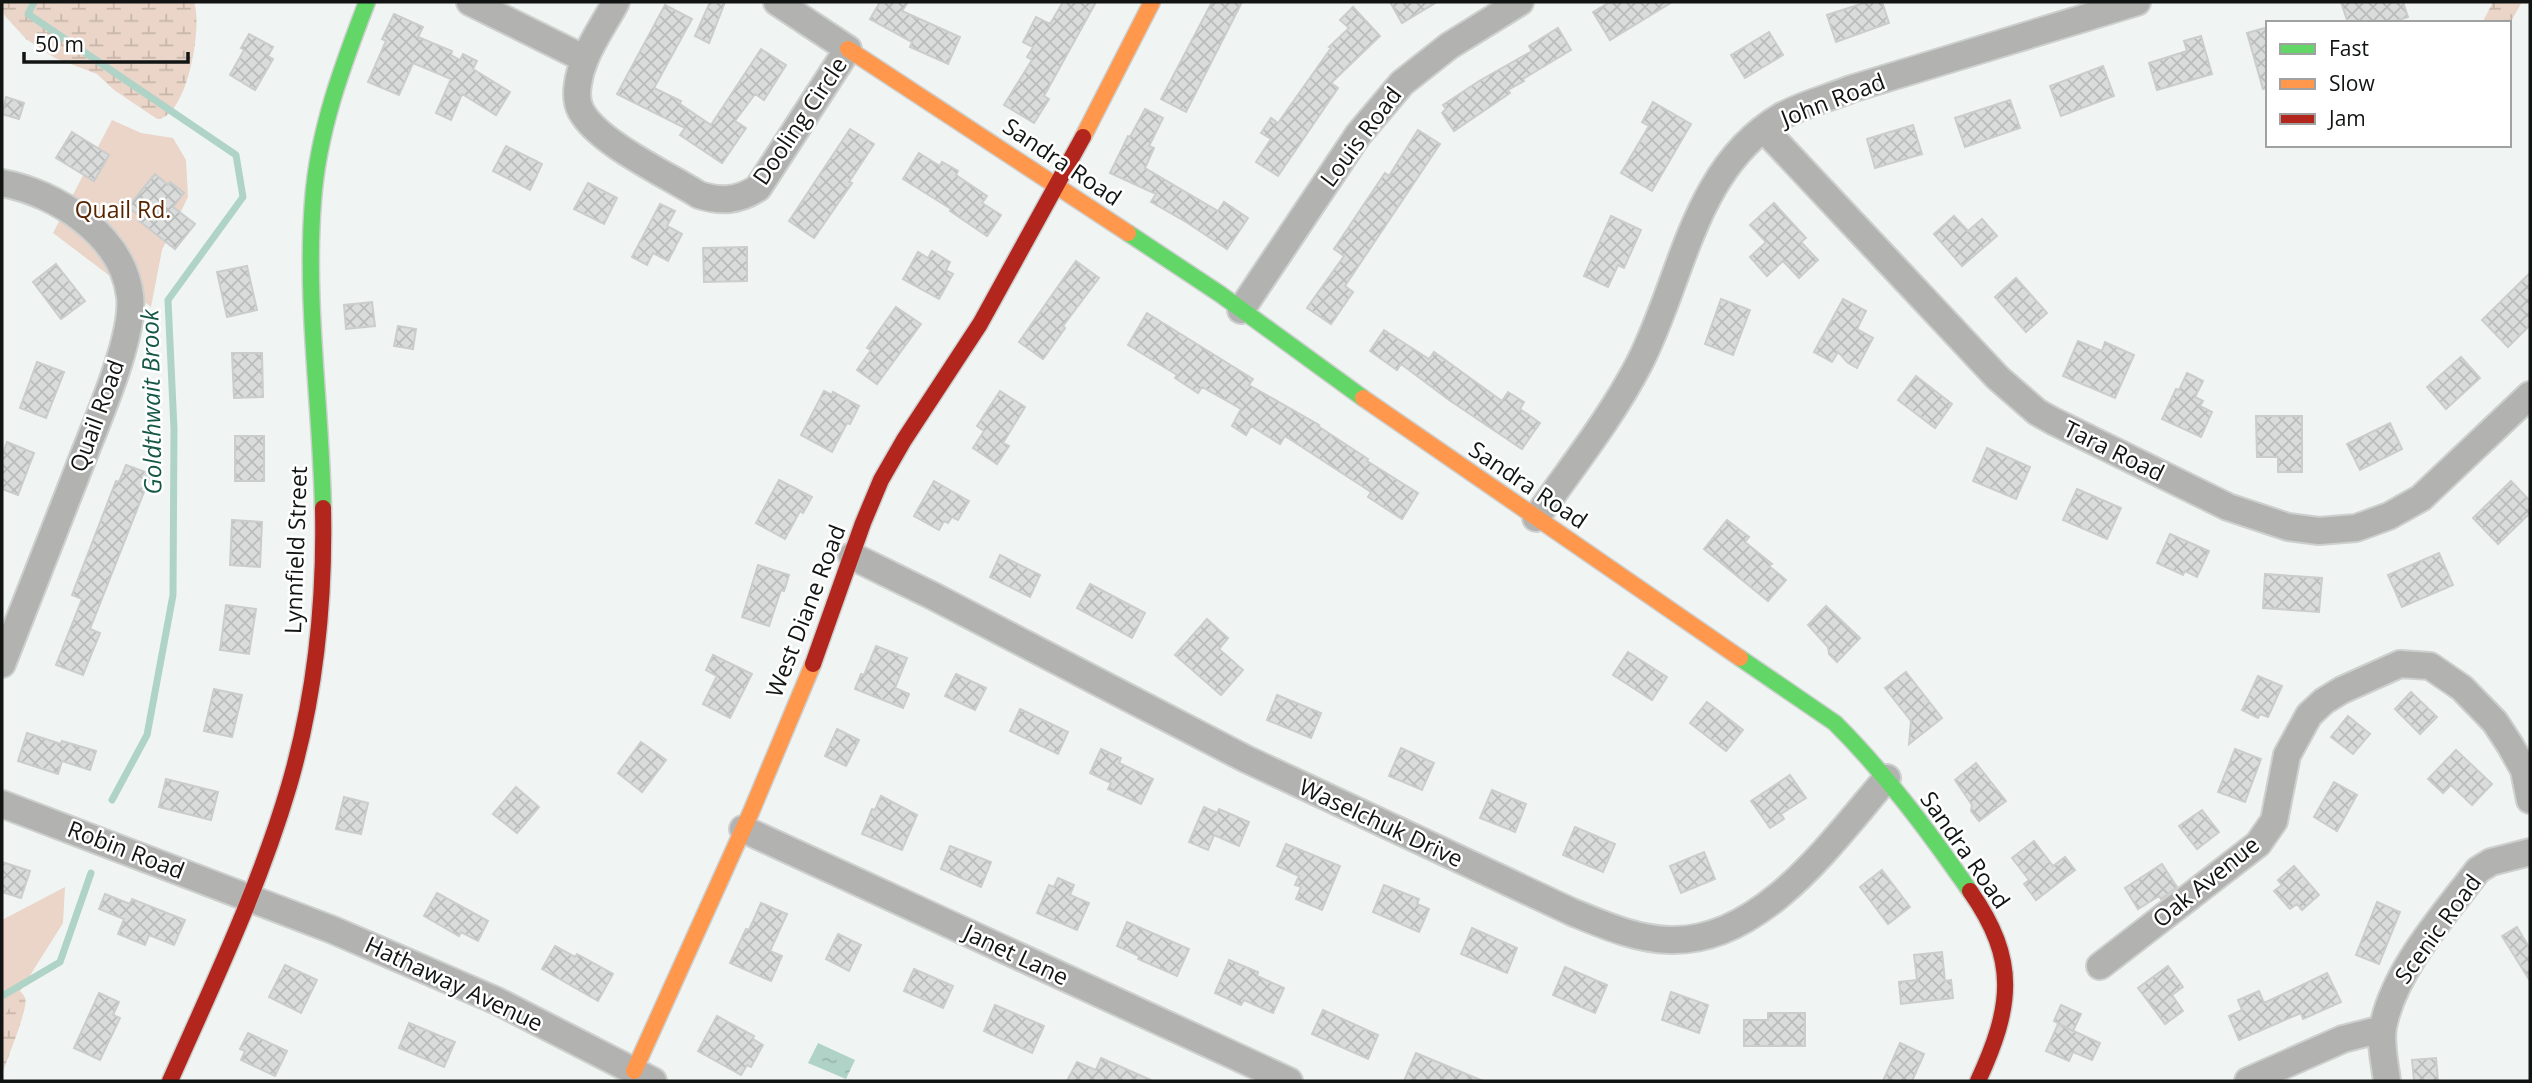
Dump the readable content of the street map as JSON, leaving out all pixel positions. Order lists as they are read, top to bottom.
{
  "streets": {
    "street": [
      "John Road",
      "Dooling Circle",
      "Louis Road",
      "Sandra Road",
      "Quail Road",
      "Tara Road",
      "Lynnfield Street",
      "West Diane Road",
      "Waselchuk Drive",
      "Robin Road",
      "Oak Avenue",
      "Scenic Road",
      "Janet Lane",
      "Hathaway Avenue"
    ]
  },
  "crossings": [
    ["John Road", "Sandra Road"],
    ["John Road", "Tara Road"],
    ["Dooling Circle", "Sandra Road"],
    ["Louis Road", "Sandra Road"],
    ["Sandra Road", "West Diane Road"],
    ["Sandra Road", "Waselchuk Drive"],
    ["Lynnfield Street", "Robin Road"],
    ["Lynnfield Street", "Hathaway Avenue"],
    ["West Diane Road", "Waselchuk Drive"],
    ["West Diane Road", "Janet Lane"],
    ["West Diane Road", "Hathaway Avenue"],
    ["Robin Road", "Hathaway Avenue"]
  ],
  "water": ["Goldthwait Brook"],
  "parks": ["Quail Rd."],
  "legend": ["Fast", "Slow", "Jam"],
  "scale_bar": "50 m"
}
